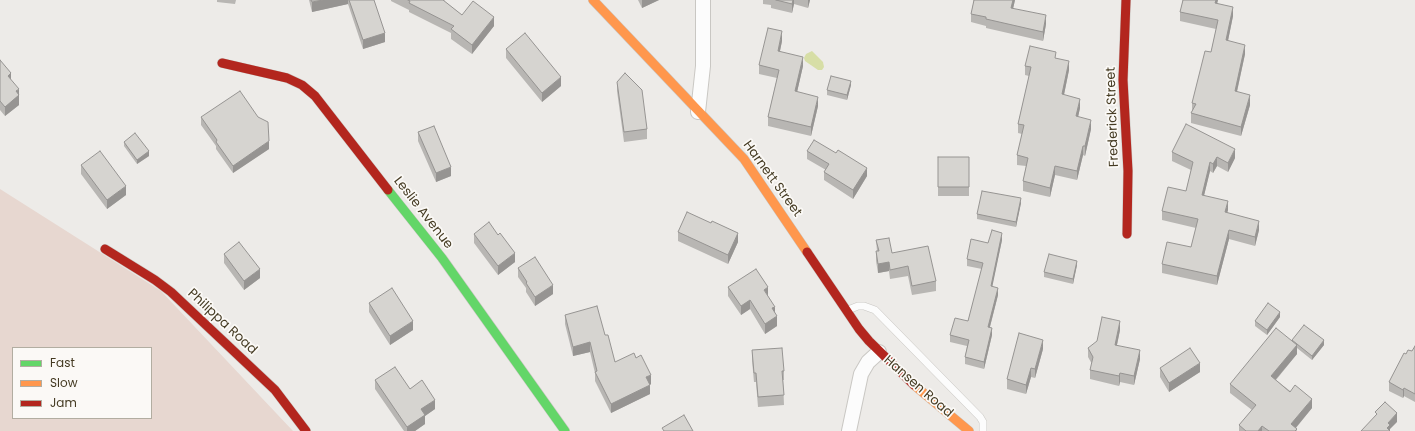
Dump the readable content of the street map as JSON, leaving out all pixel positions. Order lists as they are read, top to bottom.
{
  "streets": {
    "street": [
      "Frederick Street",
      "Harnett Street",
      "Leslie Avenue",
      "Philippa Road",
      "Hansen Road"
    ]
  },
  "crossings": [
    ["Harnett Street", "Hansen Road"]
  ],
  "legend": ["Fast", "Slow", "Jam"]
}
